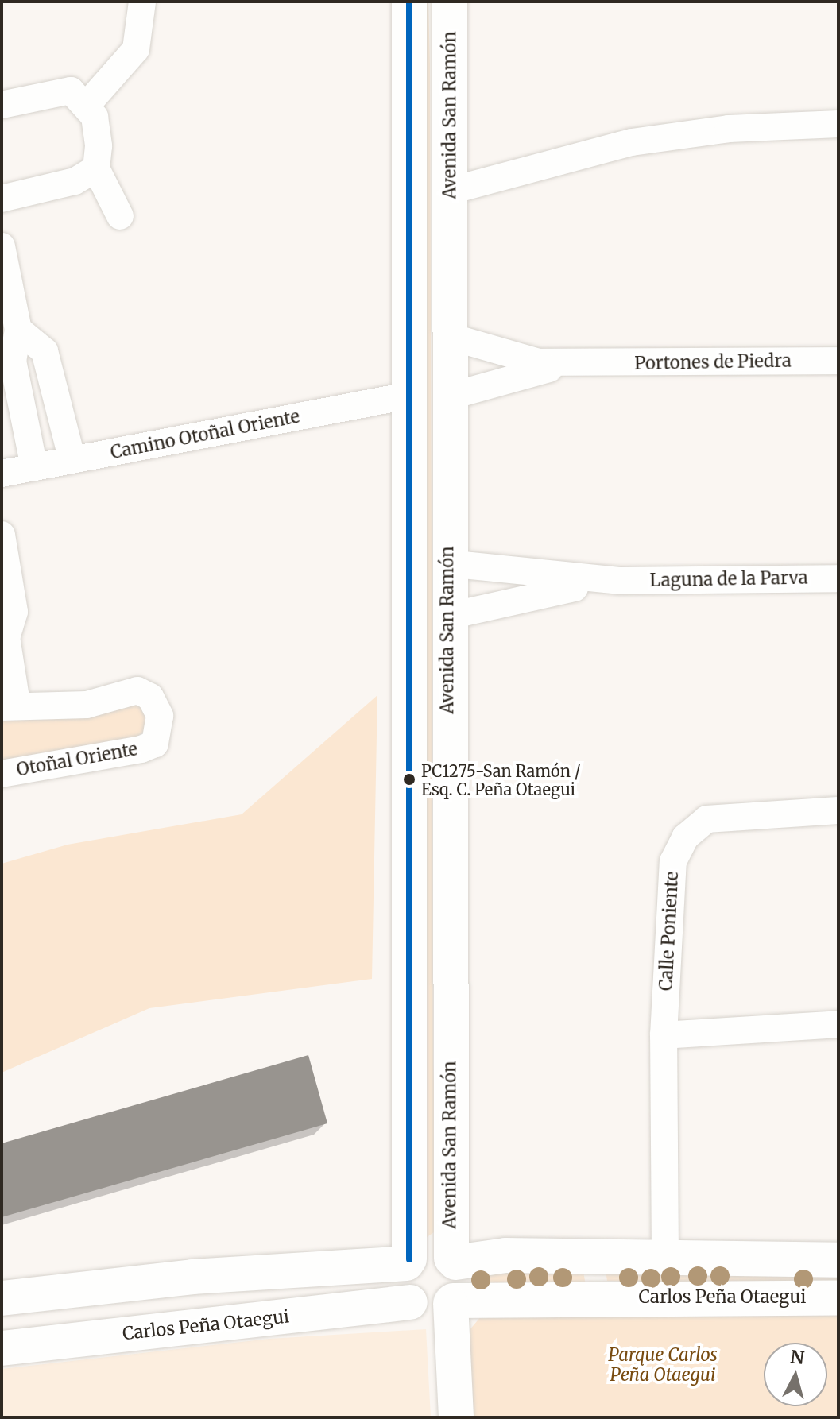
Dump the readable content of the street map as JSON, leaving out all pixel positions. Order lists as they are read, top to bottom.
{
  "streets": {
    "street": [
      "Avenida San Ramón",
      "Portones de Piedra",
      "Camino Otoñal Oriente",
      "Laguna de la Parva",
      "Otoñal Oriente",
      "Calle Poniente",
      "Carlos Peña Otaegui"
    ]
  },
  "crossings": [
    ["Avenida San Ramón", "Portones de Piedra"],
    ["Avenida San Ramón", "Laguna de la Parva"],
    ["Avenida San Ramón", "Carlos Peña Otaegui"]
  ],
  "parks": ["Parque Carlos Peña Otaegui"],
  "places": ["PC1275-San Ramón / Esq. C. Peña Otaegui"],
  "north": "top"
}
